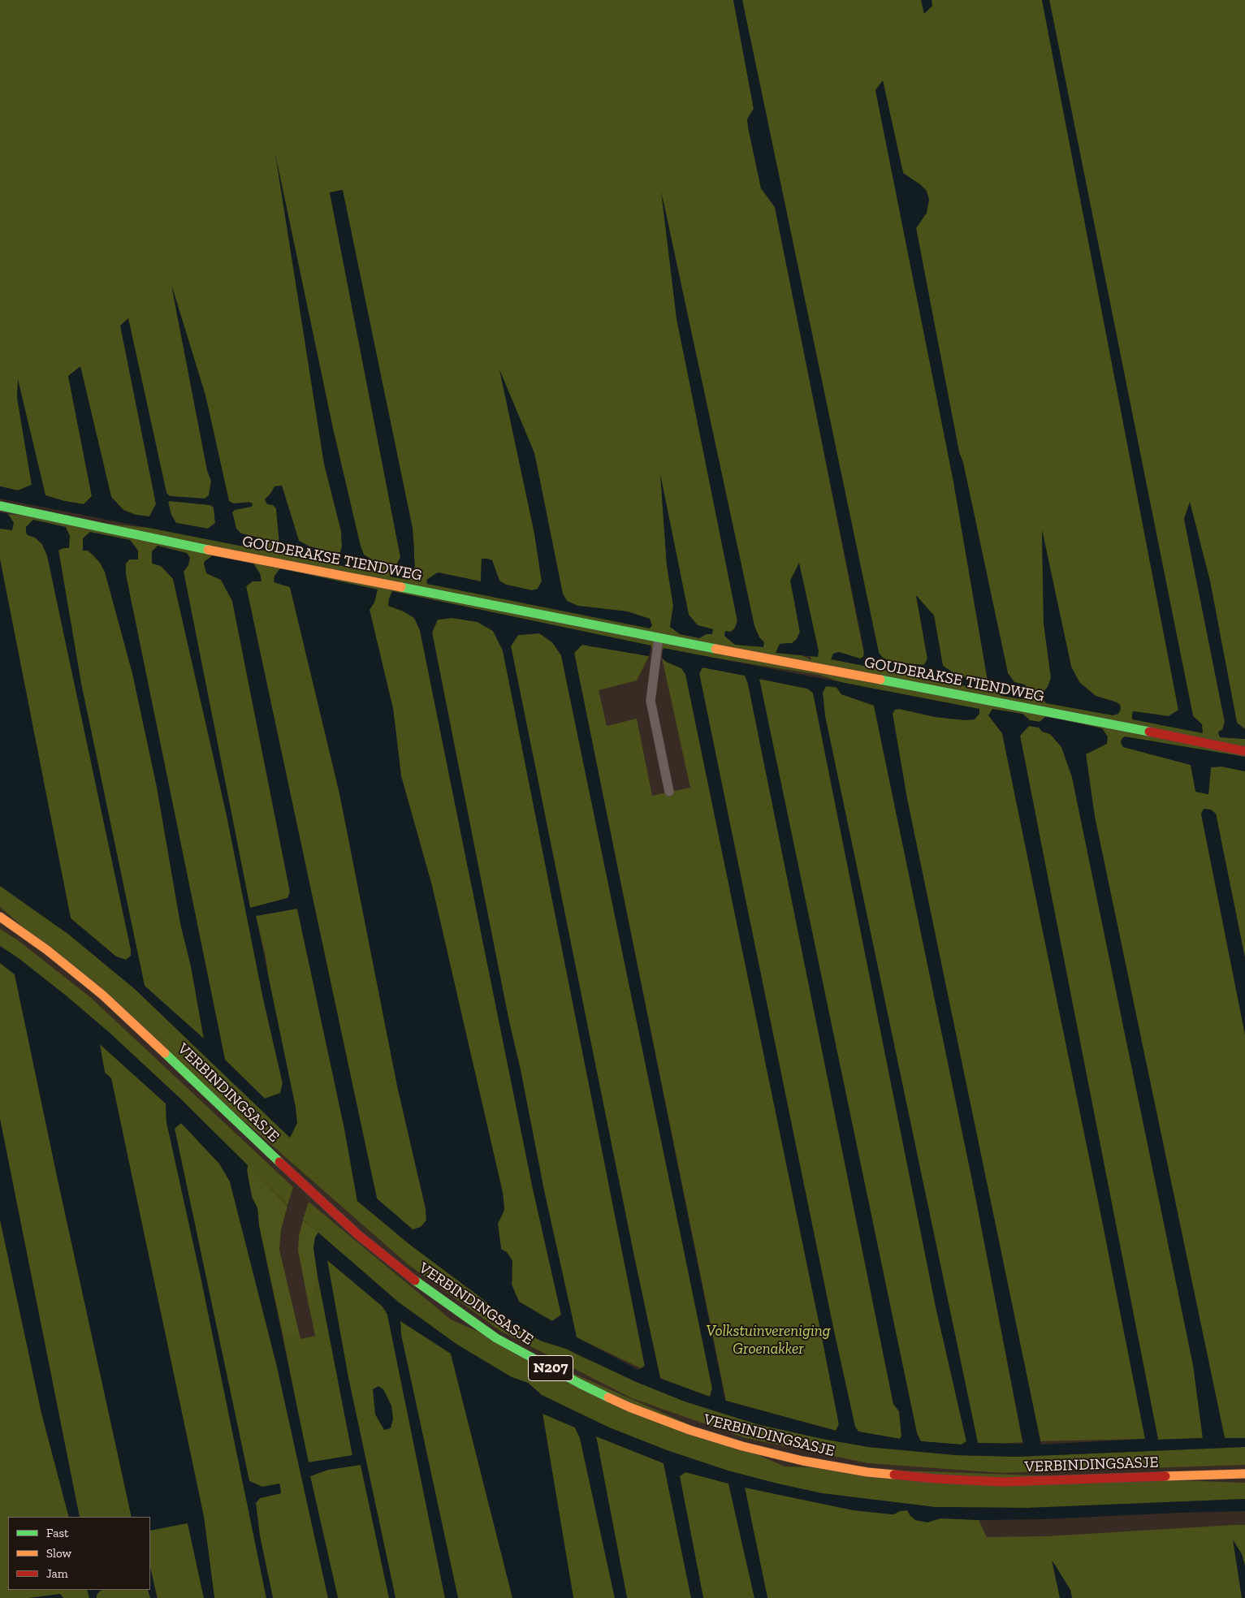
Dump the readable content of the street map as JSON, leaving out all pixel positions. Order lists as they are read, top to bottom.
{
  "streets": {
    "main road": ["GOUDERAKSE TIENDWEG", "VERBINDINGSASJE", "N207"]
  },
  "parks": ["Volkstuinvereniging Groenakker"],
  "legend": ["Fast", "Slow", "Jam"]
}
